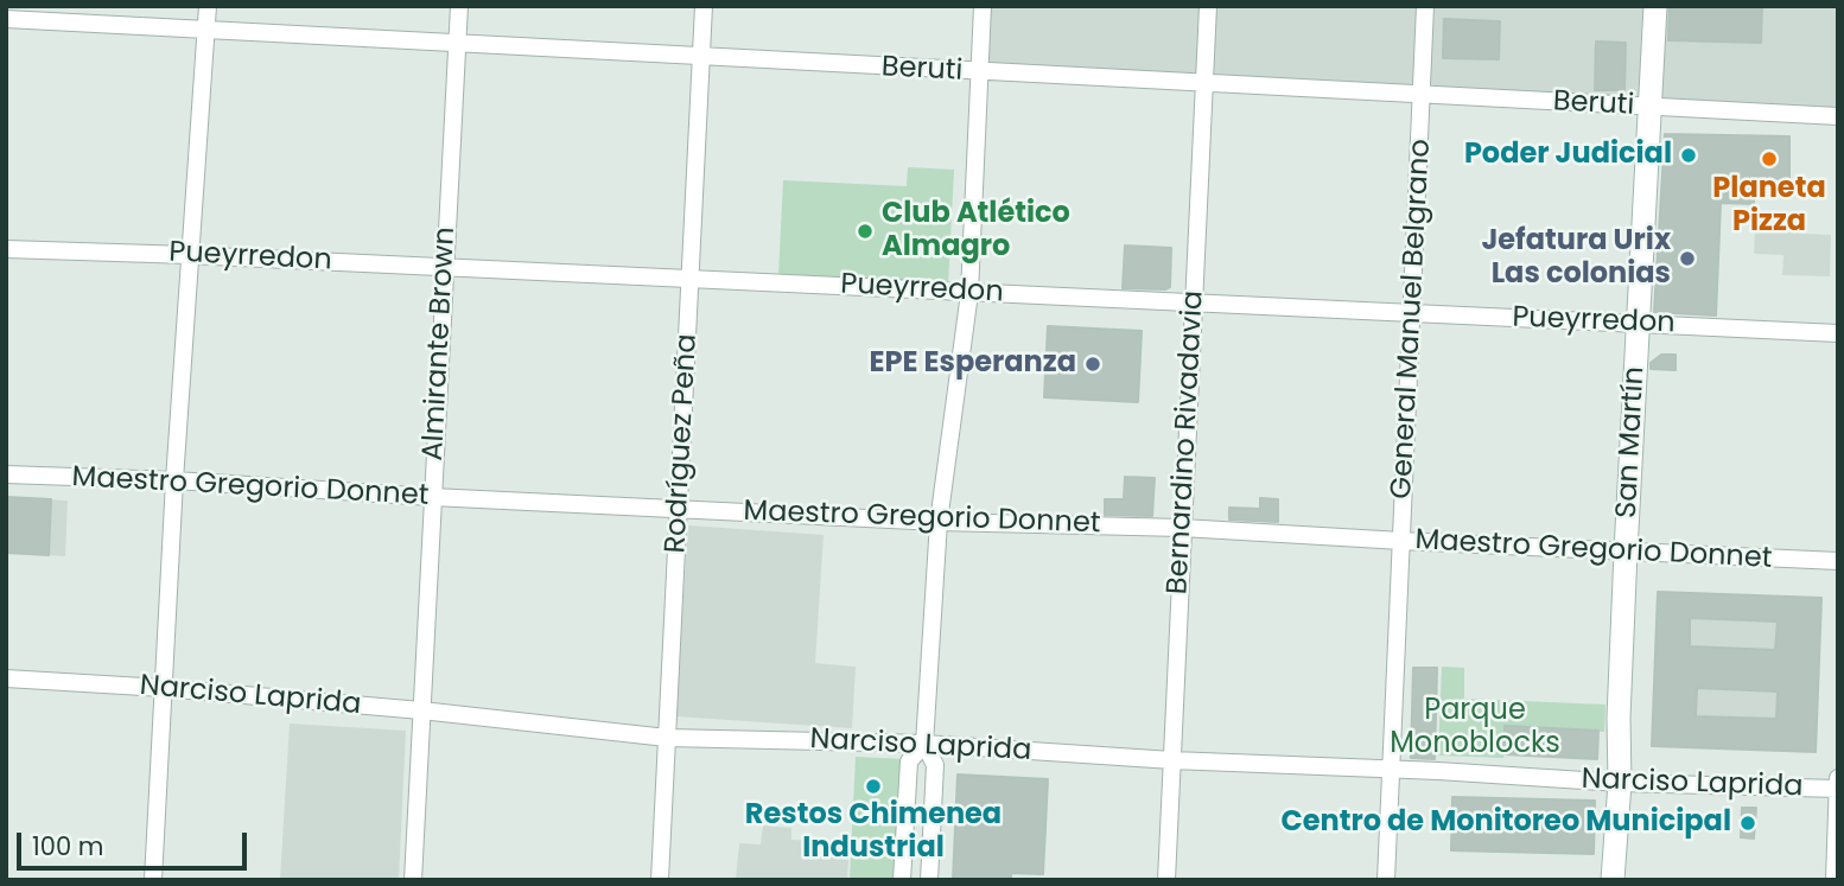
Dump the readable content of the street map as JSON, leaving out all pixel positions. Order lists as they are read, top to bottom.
{
  "streets": {
    "main road": ["San Martín"],
    "street": [
      "Beruti",
      "Pueyrredon",
      "General Manuel Belgrano",
      "Almirante Brown",
      "Bernardino Rivadavia",
      "Rodríguez Peña",
      "Maestro Gregorio Donnet",
      "Narciso Laprida"
    ]
  },
  "crossings": [
    ["Beruti", "General Manuel Belgrano"],
    ["Beruti", "Almirante Brown"],
    ["Beruti", "Bernardino Rivadavia"],
    ["Beruti", "San Martín"],
    ["Beruti", "Rodríguez Peña"],
    ["Pueyrredon", "General Manuel Belgrano"],
    ["Pueyrredon", "Almirante Brown"],
    ["Pueyrredon", "Bernardino Rivadavia"],
    ["Pueyrredon", "San Martín"],
    ["Pueyrredon", "Rodríguez Peña"],
    ["General Manuel Belgrano", "Maestro Gregorio Donnet"],
    ["General Manuel Belgrano", "Narciso Laprida"],
    ["Almirante Brown", "Maestro Gregorio Donnet"],
    ["Almirante Brown", "Narciso Laprida"],
    ["Bernardino Rivadavia", "Maestro Gregorio Donnet"],
    ["Bernardino Rivadavia", "Narciso Laprida"],
    ["San Martín", "Maestro Gregorio Donnet"],
    ["San Martín", "Narciso Laprida"],
    ["Rodríguez Peña", "Maestro Gregorio Donnet"],
    ["Rodríguez Peña", "Narciso Laprida"]
  ],
  "parks": ["Parque Monoblocks"],
  "places": [
    "Poder Judicial",
    "Planeta Pizza",
    "Club Atlético Almagro",
    "Jefatura Urix Las colonias",
    "EPE Esperanza",
    "Restos Chimenea Industrial",
    "Centro de Monitoreo Municipal"
  ],
  "scale_bar": "100 m"
}
